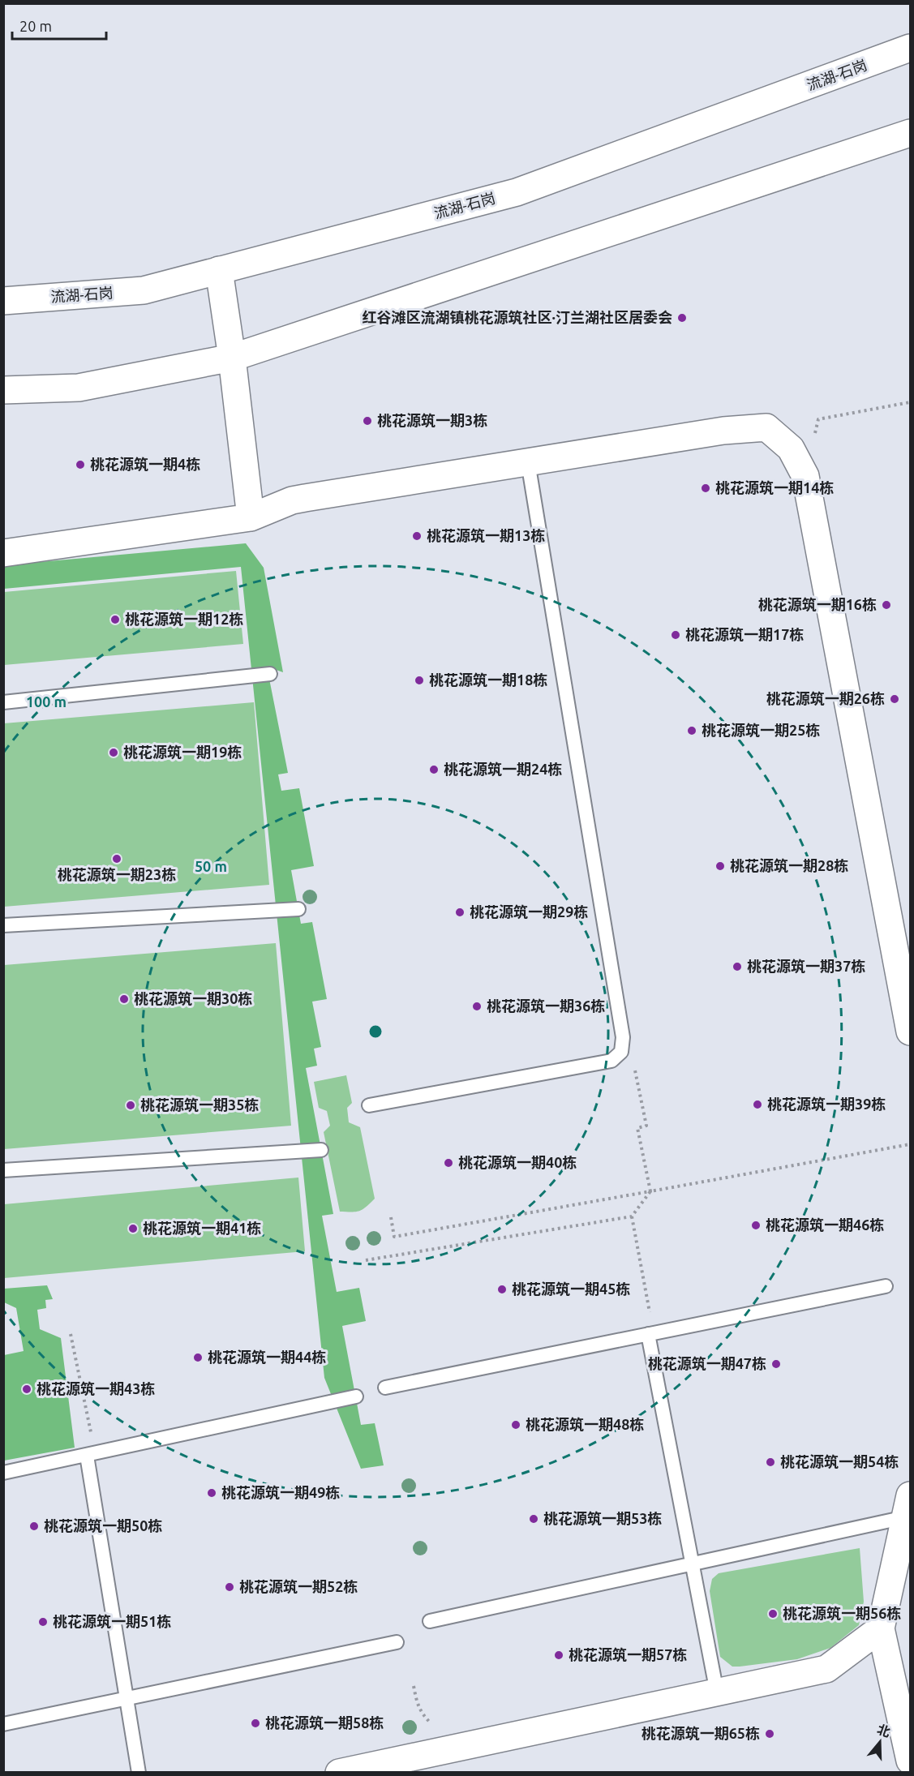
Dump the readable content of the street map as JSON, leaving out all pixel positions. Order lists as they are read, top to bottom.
{
  "streets": {
    "street": ["流湖-石岗"]
  },
  "places": [
    "红谷滩区流湖镇桃花源筑社区·汀兰湖社区居委会",
    "桃花源筑一期3栋",
    "桃花源筑一期4栋",
    "桃花源筑一期14栋",
    "桃花源筑一期13栋",
    "桃花源筑一期16栋",
    "桃花源筑一期12栋",
    "桃花源筑一期17栋",
    "桃花源筑一期18栋",
    "桃花源筑一期26栋",
    "桃花源筑一期25栋",
    "桃花源筑一期19栋",
    "桃花源筑一期24栋",
    "桃花源筑一期23栋",
    "桃花源筑一期28栋",
    "桃花源筑一期29栋",
    "桃花源筑一期37栋",
    "桃花源筑一期30栋",
    "桃花源筑一期36栋",
    "桃花源筑一期39栋",
    "桃花源筑一期35栋",
    "桃花源筑一期40栋",
    "桃花源筑一期46栋",
    "桃花源筑一期41栋",
    "桃花源筑一期45栋",
    "桃花源筑一期44栋",
    "桃花源筑一期47栋",
    "桃花源筑一期43栋",
    "桃花源筑一期48栋",
    "桃花源筑一期54栋",
    "桃花源筑一期49栋",
    "桃花源筑一期53栋",
    "桃花源筑一期50栋",
    "桃花源筑一期52栋",
    "桃花源筑一期56栋",
    "桃花源筑一期51栋",
    "桃花源筑一期57栋",
    "桃花源筑一期58栋",
    "桃花源筑一期65栋"
  ],
  "scale_bar": "20 m",
  "north": "top",
  "rings": ["100 m", "50 m"]
}
